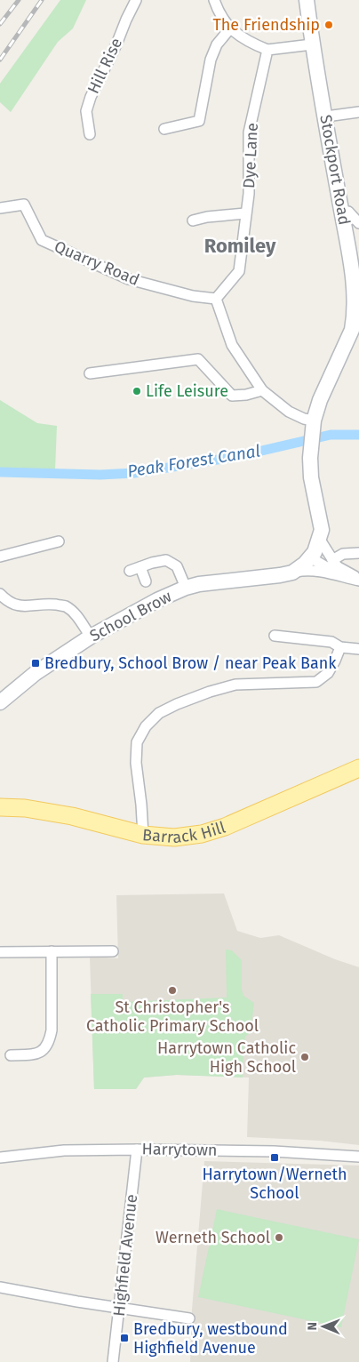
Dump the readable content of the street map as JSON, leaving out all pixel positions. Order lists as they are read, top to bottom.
{
  "streets": {
    "main road": ["Stockport Road", "School Brow", "Barrack Hill"],
    "street": [
      "Hill Rise",
      "Dye Lane",
      "Quarry Road",
      "Harrytown",
      "Highfield Avenue"
    ]
  },
  "crossings": [
    ["Dye Lane", "Quarry Road"],
    ["Harrytown", "Highfield Avenue"]
  ],
  "districts": ["Romiley"],
  "water": ["Peak Forest Canal"],
  "places": {
    "other": [
      "The Friendship",
      "Life Leisure",
      "St Christopher's Catholic Primary School",
      "Harrytown Catholic High School",
      "Werneth School"
    ],
    "transit": ["Bredbury, School Brow / near Peak Bank", "Harrytown/Werneth School", "Bredbury, westbound Highfield Avenue"]
  },
  "north": "left"
}
